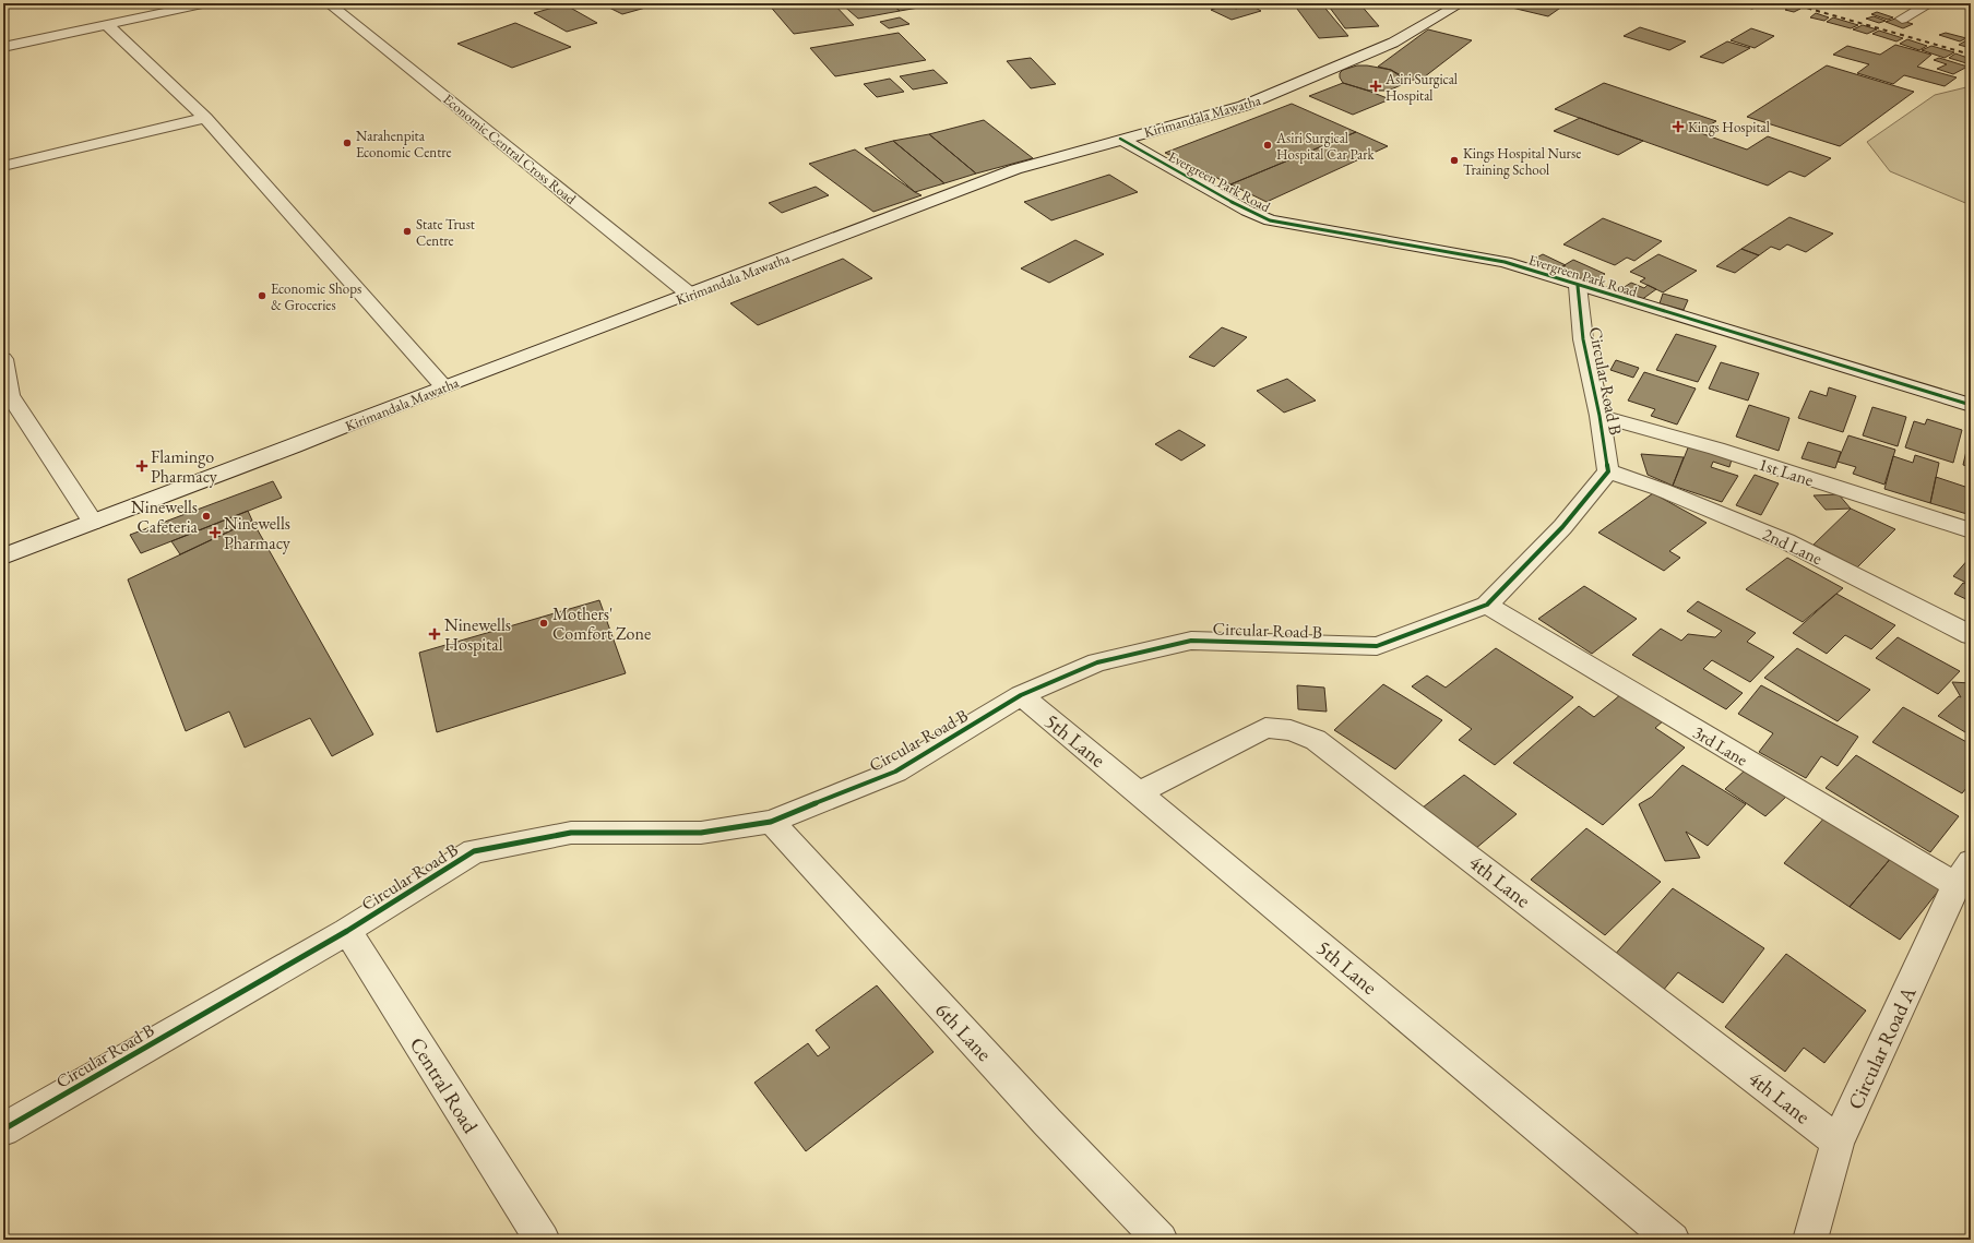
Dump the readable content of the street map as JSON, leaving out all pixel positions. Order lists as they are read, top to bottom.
{
  "streets": {
    "street": [
      "Kirimandala Mawatha",
      "Economic Central Cross Road",
      "Evergreen Park Road",
      "Circular Road B",
      "1st Lane",
      "2nd Lane",
      "5th Lane",
      "3rd Lane",
      "4th Lane",
      "6th Lane",
      "Circular Road A",
      "Central Road"
    ]
  },
  "crossings": [
    ["Kirimandala Mawatha", "Economic Central Cross Road"],
    ["Kirimandala Mawatha", "Evergreen Park Road"],
    ["Evergreen Park Road", "Circular Road B"],
    ["Circular Road B", "1st Lane"],
    ["Circular Road B", "2nd Lane"],
    ["Circular Road B", "5th Lane"],
    ["Circular Road B", "3rd Lane"],
    ["Circular Road B", "6th Lane"],
    ["Circular Road B", "Central Road"],
    ["5th Lane", "4th Lane"],
    ["3rd Lane", "Circular Road A"],
    ["4th Lane", "Circular Road A"]
  ],
  "places": {
    "health": [
      "Asiri Surgical Hospital",
      "Kings Hospital",
      "Flamingo Pharmacy",
      "Ninewells Pharmacy",
      "Ninewells Hospital"
    ],
    "other": [
      "Narahenpita Economic Centre",
      "Asiri Surgical Hospital Car Park",
      "Kings Hospital Nurse Training School",
      "State Trust Centre",
      "Economic Shops & Groceries",
      "Ninewells Cafeteria",
      "Mothers' Comfort Zone"
    ]
  }
}
